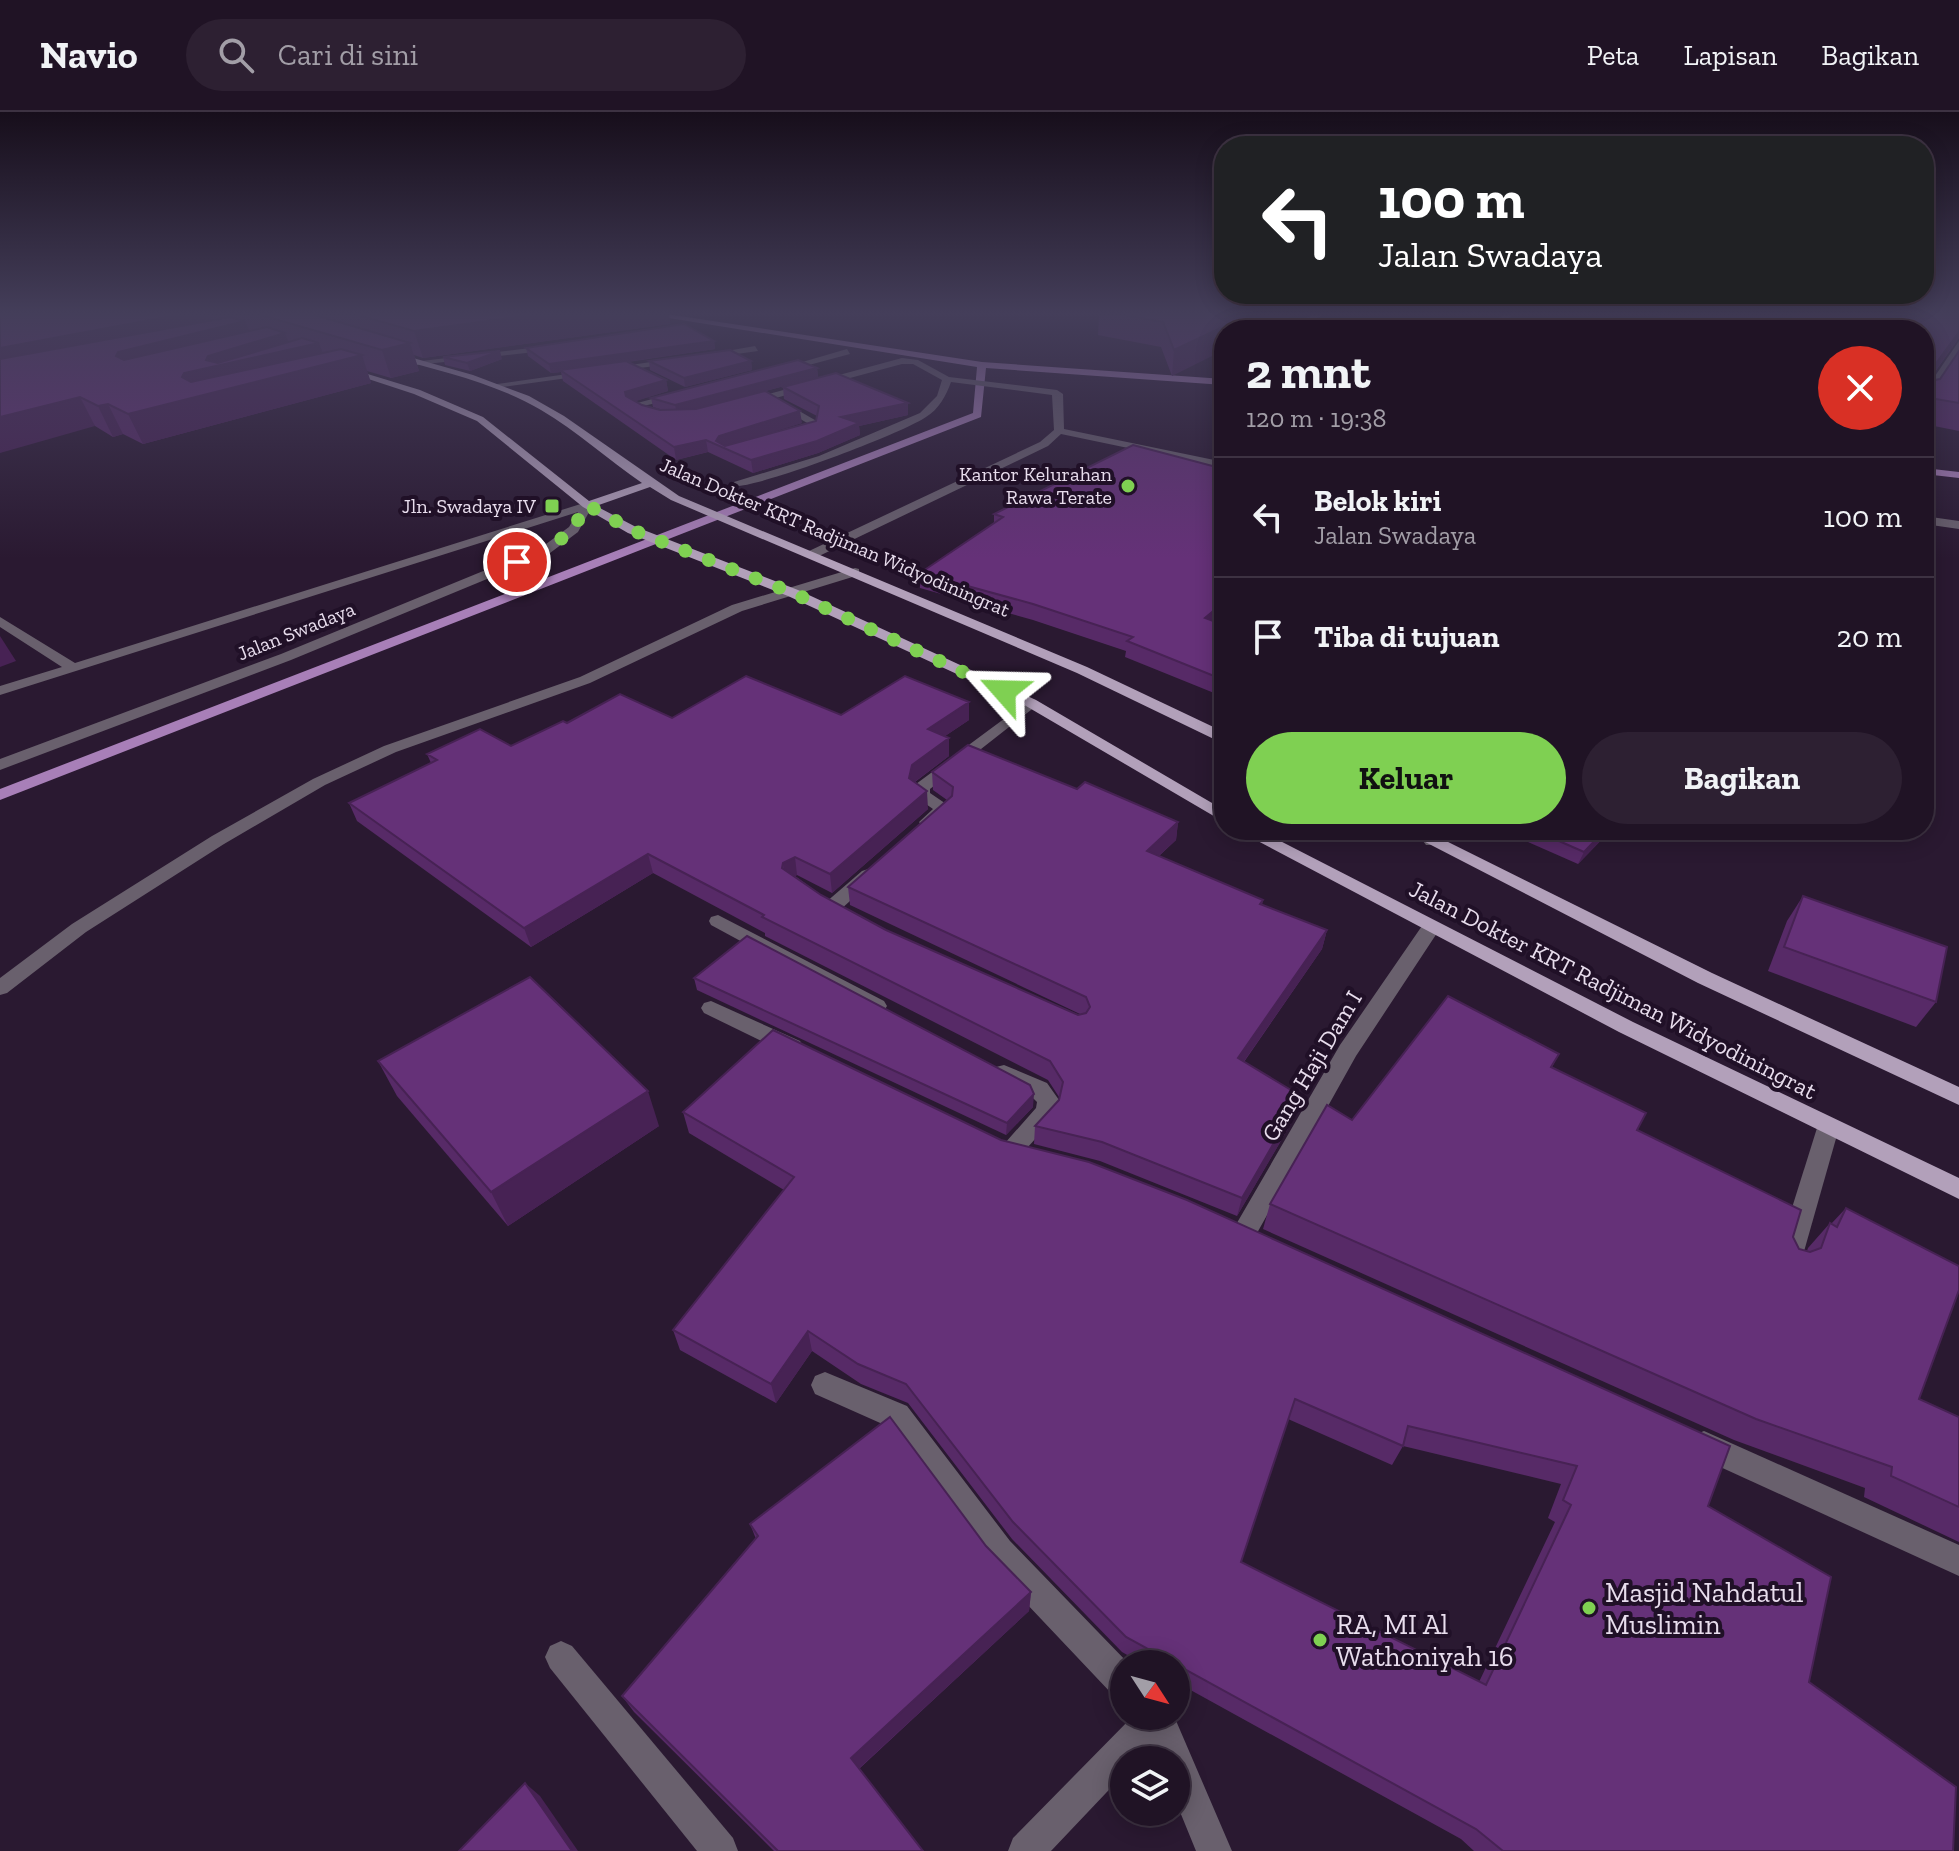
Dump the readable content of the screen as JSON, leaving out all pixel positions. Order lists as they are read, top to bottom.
{
  "streets": {
    "main road": ["Jalan Dokter KRT Radjiman Widyodiningrat"],
    "street": ["Jalan Swadaya", "Gang Haji Dam I"]
  },
  "crossings": [
    ["Jalan Dokter KRT Radjiman Widyodiningrat", "Gang Haji Dam I"]
  ],
  "places": {
    "other": ["Kantor Kelurahan Rawa Terate", "Masjid Nahdatul Muslimin", "RA, MI Al Wathoniyah 16"],
    "transit": ["Jln. Swadaya IV"]
  },
  "north": "bottom right",
  "page": {
    "header": "Navio",
    "search": "Cari di sini",
    "nav": ["Peta", "Lapisan", "Bagikan"],
    "turn": ["100 m", "Jalan Swadaya"],
    "heading": ["2 mnt", "120 m · 19:38"],
    "list": [
      {
        "name": "Belok kiri",
        "note": "Jalan Swadaya",
        "value": "100 m"
      },
      {
        "name": "Tiba di tujuan",
        "value": "20 m"
      }
    ],
    "buttons": ["Keluar", "Bagikan"]
  }
}
